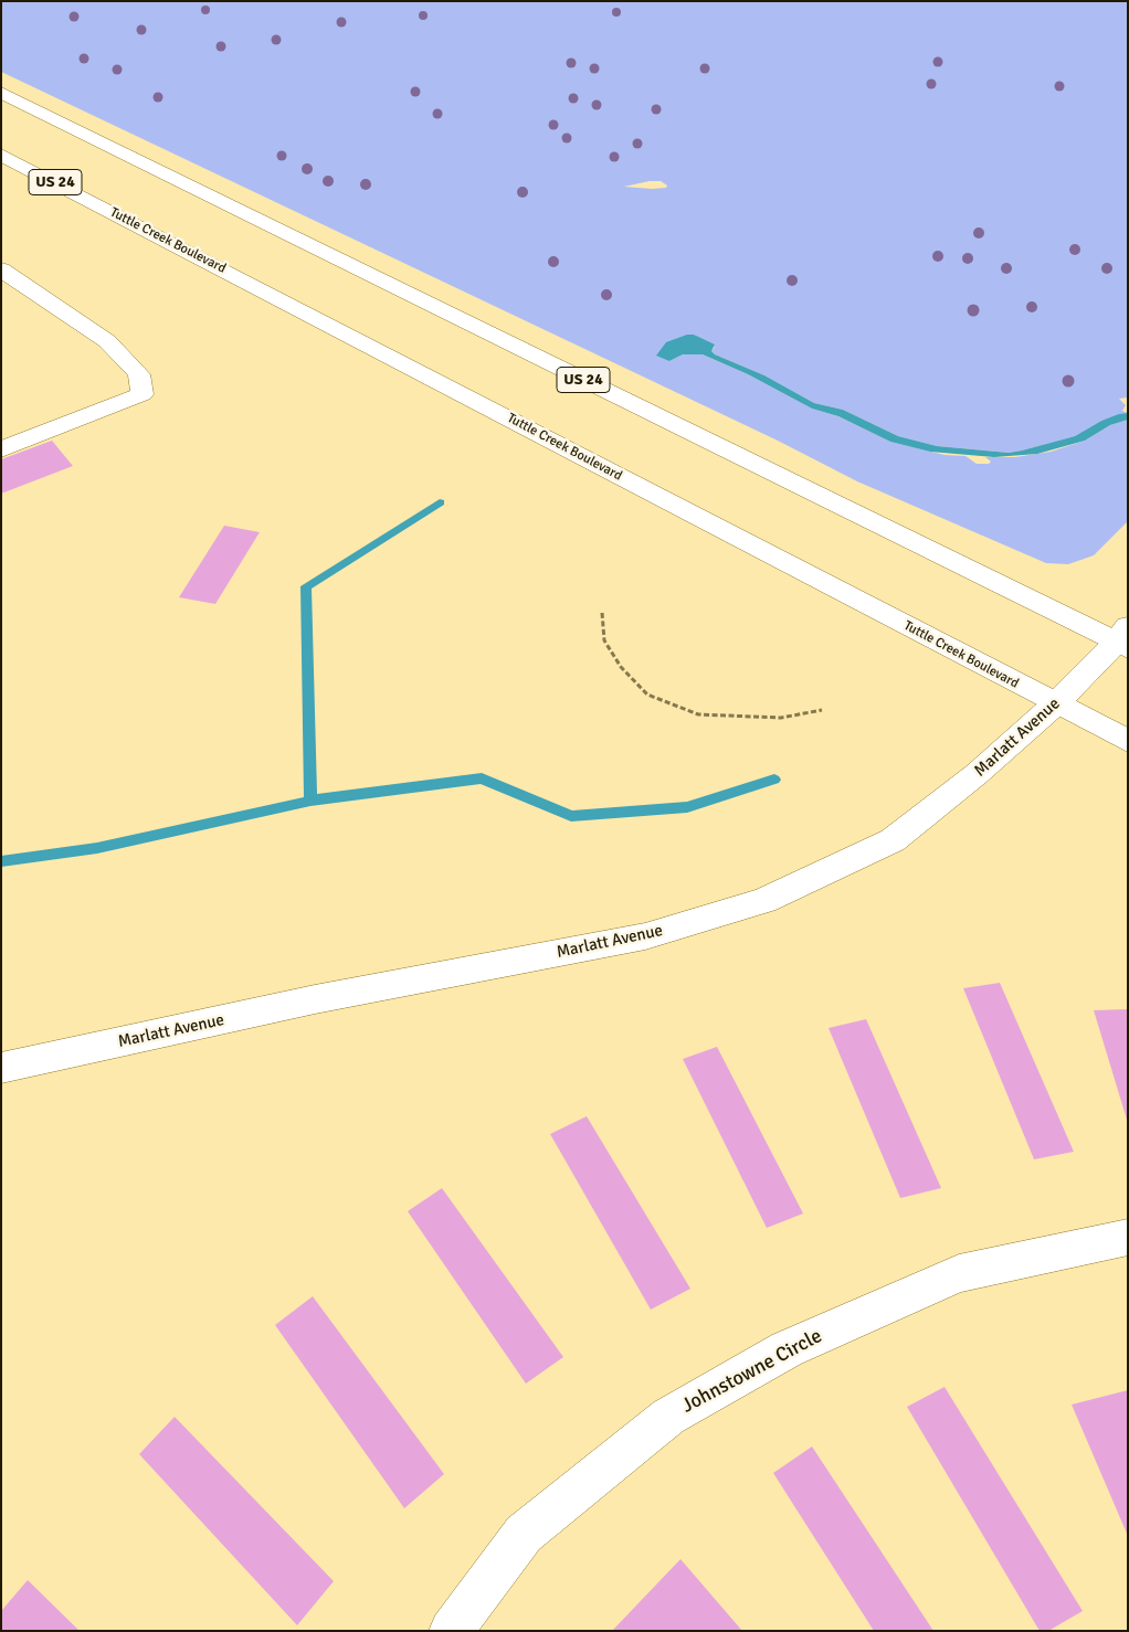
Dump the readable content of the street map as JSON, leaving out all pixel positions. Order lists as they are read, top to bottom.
{
  "streets": {
    "main road": [
      "US 24",
      "Tuttle Creek Boulevard",
      "Marlatt Avenue",
      "Johnstowne Circle"
    ]
  },
  "crossings": [
    ["US 24", "Marlatt Avenue"],
    ["Tuttle Creek Boulevard", "Marlatt Avenue"]
  ]
}
